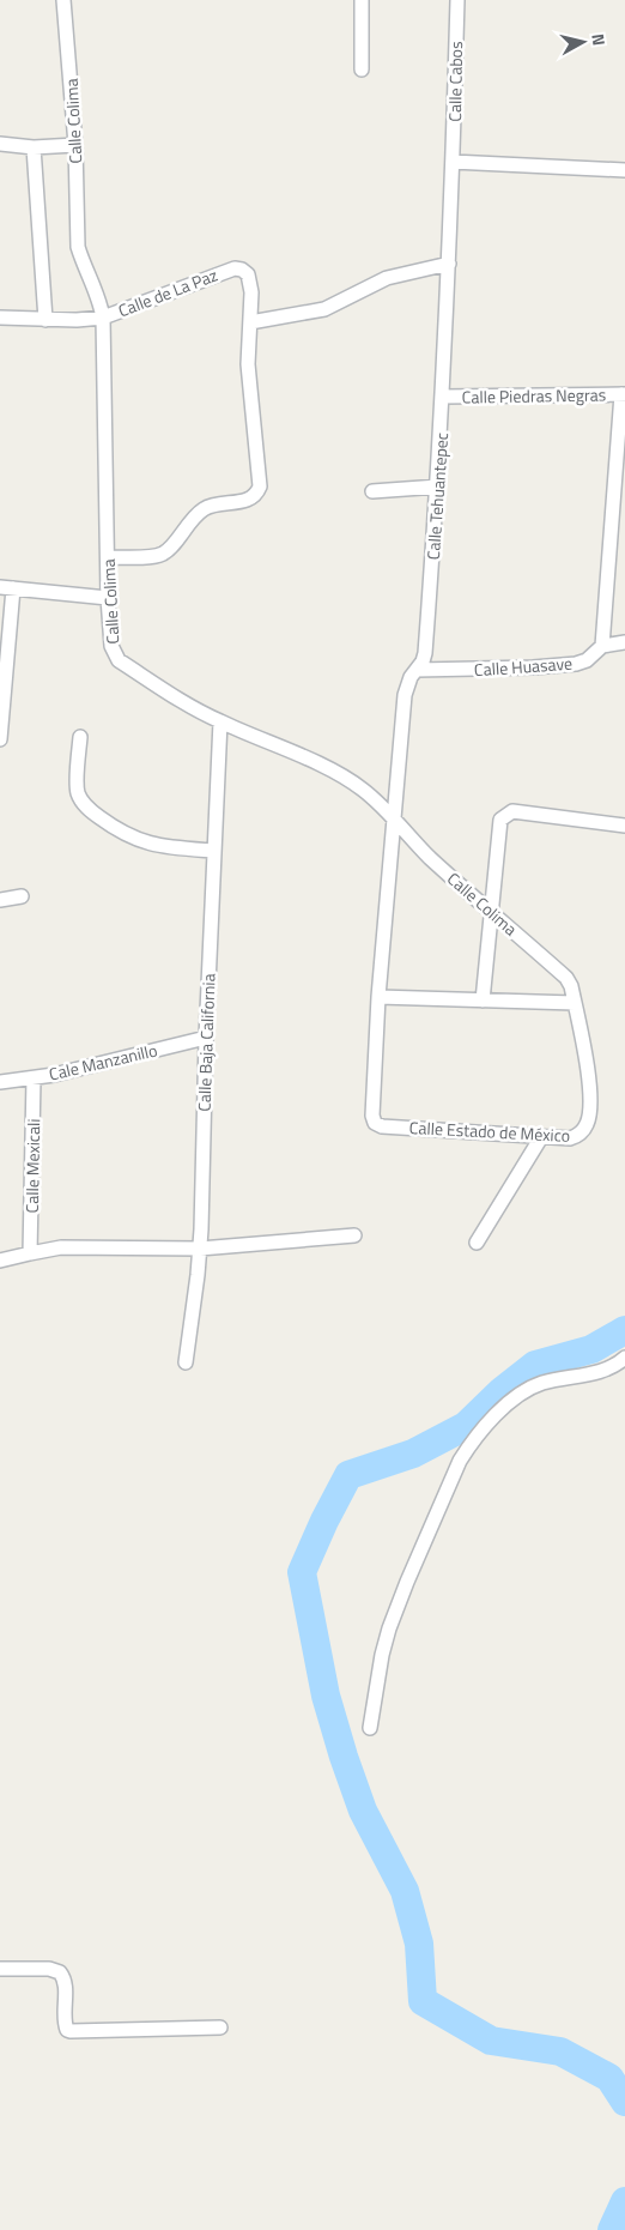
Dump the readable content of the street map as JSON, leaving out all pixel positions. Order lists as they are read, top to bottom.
{
  "streets": {
    "street": [
      "Calle Cabos",
      "Calle Colima",
      "Calle de La Paz",
      "Calle Piedras Negras",
      "Calle Tehuantepec",
      "Calle Huasave",
      "Calle Baja California",
      "Cale Manzanillo",
      "Calle Estado de México",
      "Calle Mexicali"
    ]
  },
  "crossings": [
    ["Calle Cabos", "Calle Tehuantepec"],
    ["Calle Colima", "Calle de La Paz"],
    ["Calle Colima", "Calle Tehuantepec"],
    ["Calle Colima", "Calle Baja California"],
    ["Calle Colima", "Calle Estado de México"],
    ["Calle Piedras Negras", "Calle Tehuantepec"],
    ["Calle Tehuantepec", "Calle Huasave"],
    ["Calle Tehuantepec", "Calle Estado de México"],
    ["Calle Baja California", "Cale Manzanillo"],
    ["Cale Manzanillo", "Calle Mexicali"]
  ],
  "north": "right"
}
